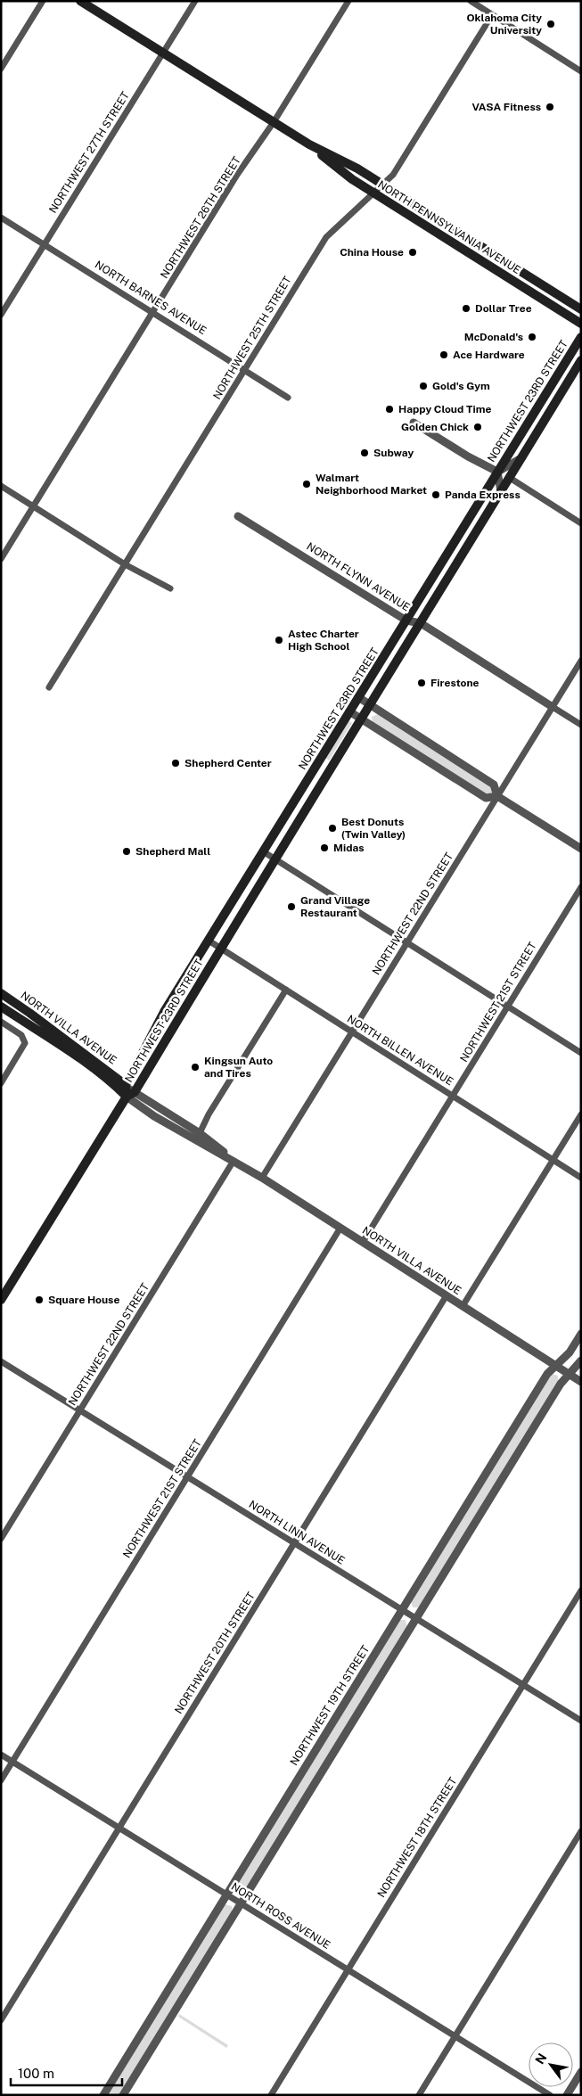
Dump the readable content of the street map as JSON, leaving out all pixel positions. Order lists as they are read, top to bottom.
{
  "streets": {
    "main road": ["NORTH PENNSYLVANIA AVENUE", "NORTHWEST 23RD STREET", "NORTH VILLA AVENUE"],
    "street": [
      "NORTHWEST 27TH STREET",
      "NORTHWEST 26TH STREET",
      "NORTH BARNES AVENUE",
      "NORTHWEST 25TH STREET",
      "NORTH FLYNN AVENUE",
      "NORTHWEST 22ND STREET",
      "NORTHWEST 21ST STREET",
      "NORTH BILLEN AVENUE",
      "NORTH LINN AVENUE",
      "NORTHWEST 20TH STREET",
      "NORTHWEST 19TH STREET",
      "NORTHWEST 18TH STREET",
      "NORTH ROSS AVENUE"
    ]
  },
  "crossings": [
    ["NORTHWEST 27TH STREET", "NORTH PENNSYLVANIA AVENUE"],
    ["NORTHWEST 27TH STREET", "NORTH BARNES AVENUE"],
    ["NORTHWEST 26TH STREET", "NORTH PENNSYLVANIA AVENUE"],
    ["NORTHWEST 26TH STREET", "NORTH BARNES AVENUE"],
    ["NORTH PENNSYLVANIA AVENUE", "NORTHWEST 25TH STREET"],
    ["NORTH BARNES AVENUE", "NORTHWEST 25TH STREET"],
    ["NORTHWEST 23RD STREET", "NORTH FLYNN AVENUE"],
    ["NORTHWEST 23RD STREET", "NORTH VILLA AVENUE"],
    ["NORTHWEST 23RD STREET", "NORTH BILLEN AVENUE"],
    ["NORTH FLYNN AVENUE", "NORTHWEST 22ND STREET"],
    ["NORTHWEST 22ND STREET", "NORTH VILLA AVENUE"],
    ["NORTHWEST 22ND STREET", "NORTH BILLEN AVENUE"],
    ["NORTHWEST 22ND STREET", "NORTH LINN AVENUE"],
    ["NORTHWEST 21ST STREET", "NORTH VILLA AVENUE"],
    ["NORTHWEST 21ST STREET", "NORTH BILLEN AVENUE"],
    ["NORTHWEST 21ST STREET", "NORTH LINN AVENUE"],
    ["NORTHWEST 21ST STREET", "NORTH ROSS AVENUE"],
    ["NORTH VILLA AVENUE", "NORTHWEST 20TH STREET"],
    ["NORTH VILLA AVENUE", "NORTHWEST 19TH STREET"],
    ["NORTH LINN AVENUE", "NORTHWEST 20TH STREET"],
    ["NORTH LINN AVENUE", "NORTHWEST 19TH STREET"],
    ["NORTH LINN AVENUE", "NORTHWEST 18TH STREET"],
    ["NORTHWEST 20TH STREET", "NORTH ROSS AVENUE"],
    ["NORTHWEST 19TH STREET", "NORTH ROSS AVENUE"],
    ["NORTHWEST 18TH STREET", "NORTH ROSS AVENUE"]
  ],
  "places": [
    "Oklahoma City University",
    "VASA Fitness",
    "China House",
    "Dollar Tree",
    "McDonald's",
    "Ace Hardware",
    "Gold's Gym",
    "Happy Cloud Time",
    "Golden Chick",
    "Subway",
    "Walmart Neighborhood Market",
    "Panda Express",
    "Astec Charter High School",
    "Firestone",
    "Shepherd Center",
    "Best Donuts (Twin Valley)",
    "Midas",
    "Shepherd Mall",
    "Grand Village Restaurant",
    "Kingsun Auto and Tires",
    "Square House"
  ],
  "scale_bar": "100 m",
  "north": "top left"
}
